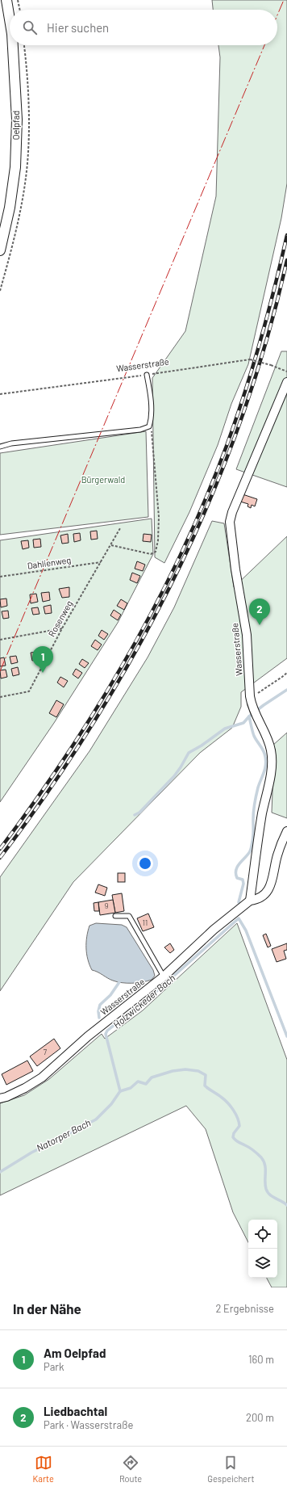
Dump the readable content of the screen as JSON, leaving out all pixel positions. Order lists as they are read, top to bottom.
{
  "streets": {
    "street": ["Oelpfad", "Wasserstraße"],
    "path": ["Dahlienweg", "Rosenweg"]
  },
  "crossings": [
    ["Dahlienweg", "Rosenweg"]
  ],
  "water": ["Holzwickeder Bach", "Natorper Bach"],
  "parks": ["Bürgerwald"],
  "house_numbers": ["9", "11", "7"],
  "page": {
    "search": "Hier suchen",
    "pins": ["2", "1"],
    "heading": ["In der Nähe", "2 Ergebnisse"],
    "list": [
      {
        "mark": "1",
        "name": "Am Oelpfad",
        "note": "Park",
        "value": "160 m"
      },
      {
        "mark": "2",
        "name": "Liedbachtal",
        "note": "Park · Wasserstraße",
        "value": "200 m"
      }
    ],
    "nav": ["Karte", "Route", "Gespeichert"]
  }
}
